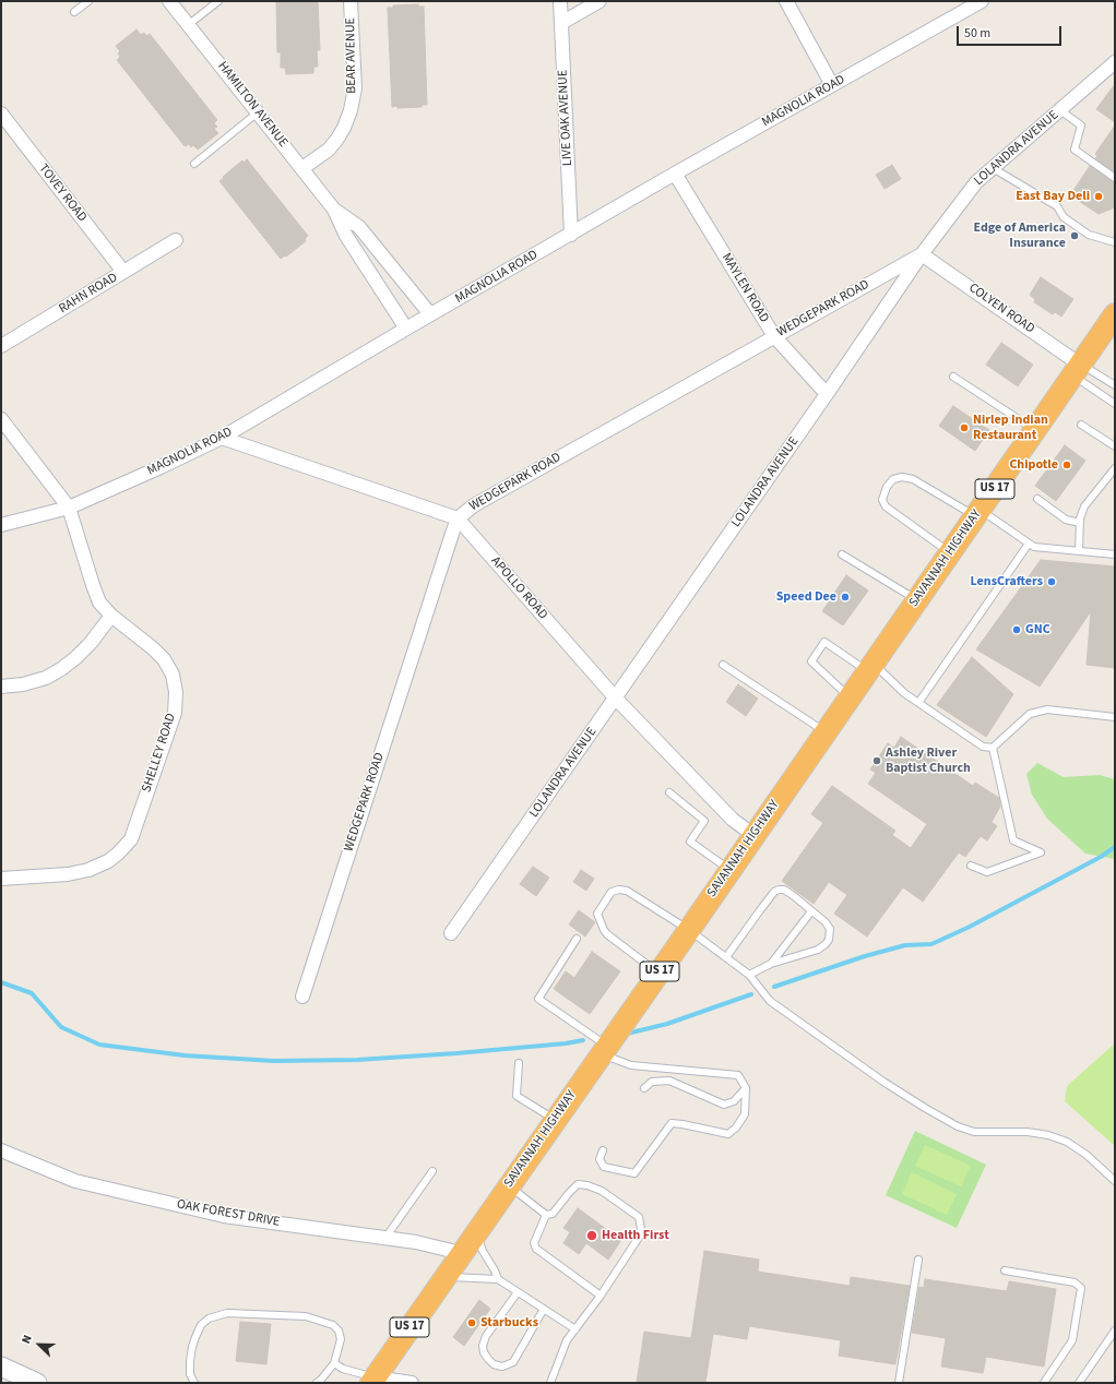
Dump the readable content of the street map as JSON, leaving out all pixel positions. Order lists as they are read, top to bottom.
{
  "streets": {
    "highway": ["US 17", "SAVANNAH HIGHWAY"],
    "street": [
      "BEAR AVENUE",
      "MAGNOLIA ROAD",
      "HAMILTON AVENUE",
      "LIVE OAK AVENUE",
      "LOLANDRA AVENUE",
      "TOVEY ROAD",
      "MAYLEN ROAD",
      "RAHN ROAD",
      "WEDGEPARK ROAD",
      "COLYEN ROAD",
      "APOLLO ROAD",
      "SHELLEY ROAD",
      "OAK FOREST DRIVE"
    ]
  },
  "crossings": [
    ["BEAR AVENUE", "HAMILTON AVENUE"],
    ["MAGNOLIA ROAD", "HAMILTON AVENUE"],
    ["MAGNOLIA ROAD", "LIVE OAK AVENUE"],
    ["MAGNOLIA ROAD", "MAYLEN ROAD"],
    ["MAGNOLIA ROAD", "APOLLO ROAD"],
    ["MAGNOLIA ROAD", "SHELLEY ROAD"],
    ["LOLANDRA AVENUE", "MAYLEN ROAD"],
    ["LOLANDRA AVENUE", "WEDGEPARK ROAD"],
    ["LOLANDRA AVENUE", "COLYEN ROAD"],
    ["LOLANDRA AVENUE", "APOLLO ROAD"],
    ["TOVEY ROAD", "RAHN ROAD"],
    ["MAYLEN ROAD", "WEDGEPARK ROAD"],
    ["WEDGEPARK ROAD", "COLYEN ROAD"],
    ["WEDGEPARK ROAD", "APOLLO ROAD"],
    ["COLYEN ROAD", "SAVANNAH HIGHWAY"],
    ["SAVANNAH HIGHWAY", "APOLLO ROAD"],
    ["SAVANNAH HIGHWAY", "OAK FOREST DRIVE"]
  ],
  "places": [
    "East Bay Deli",
    "Edge of America Insurance",
    "Nirlep Indian Restaurant",
    "Chipotle",
    "LensCrafters",
    "Speed Dee",
    "GNC",
    "Ashley River Baptist Church",
    "Health First",
    "Starbucks"
  ],
  "scale_bar": "50 m",
  "north": "top left"
}
